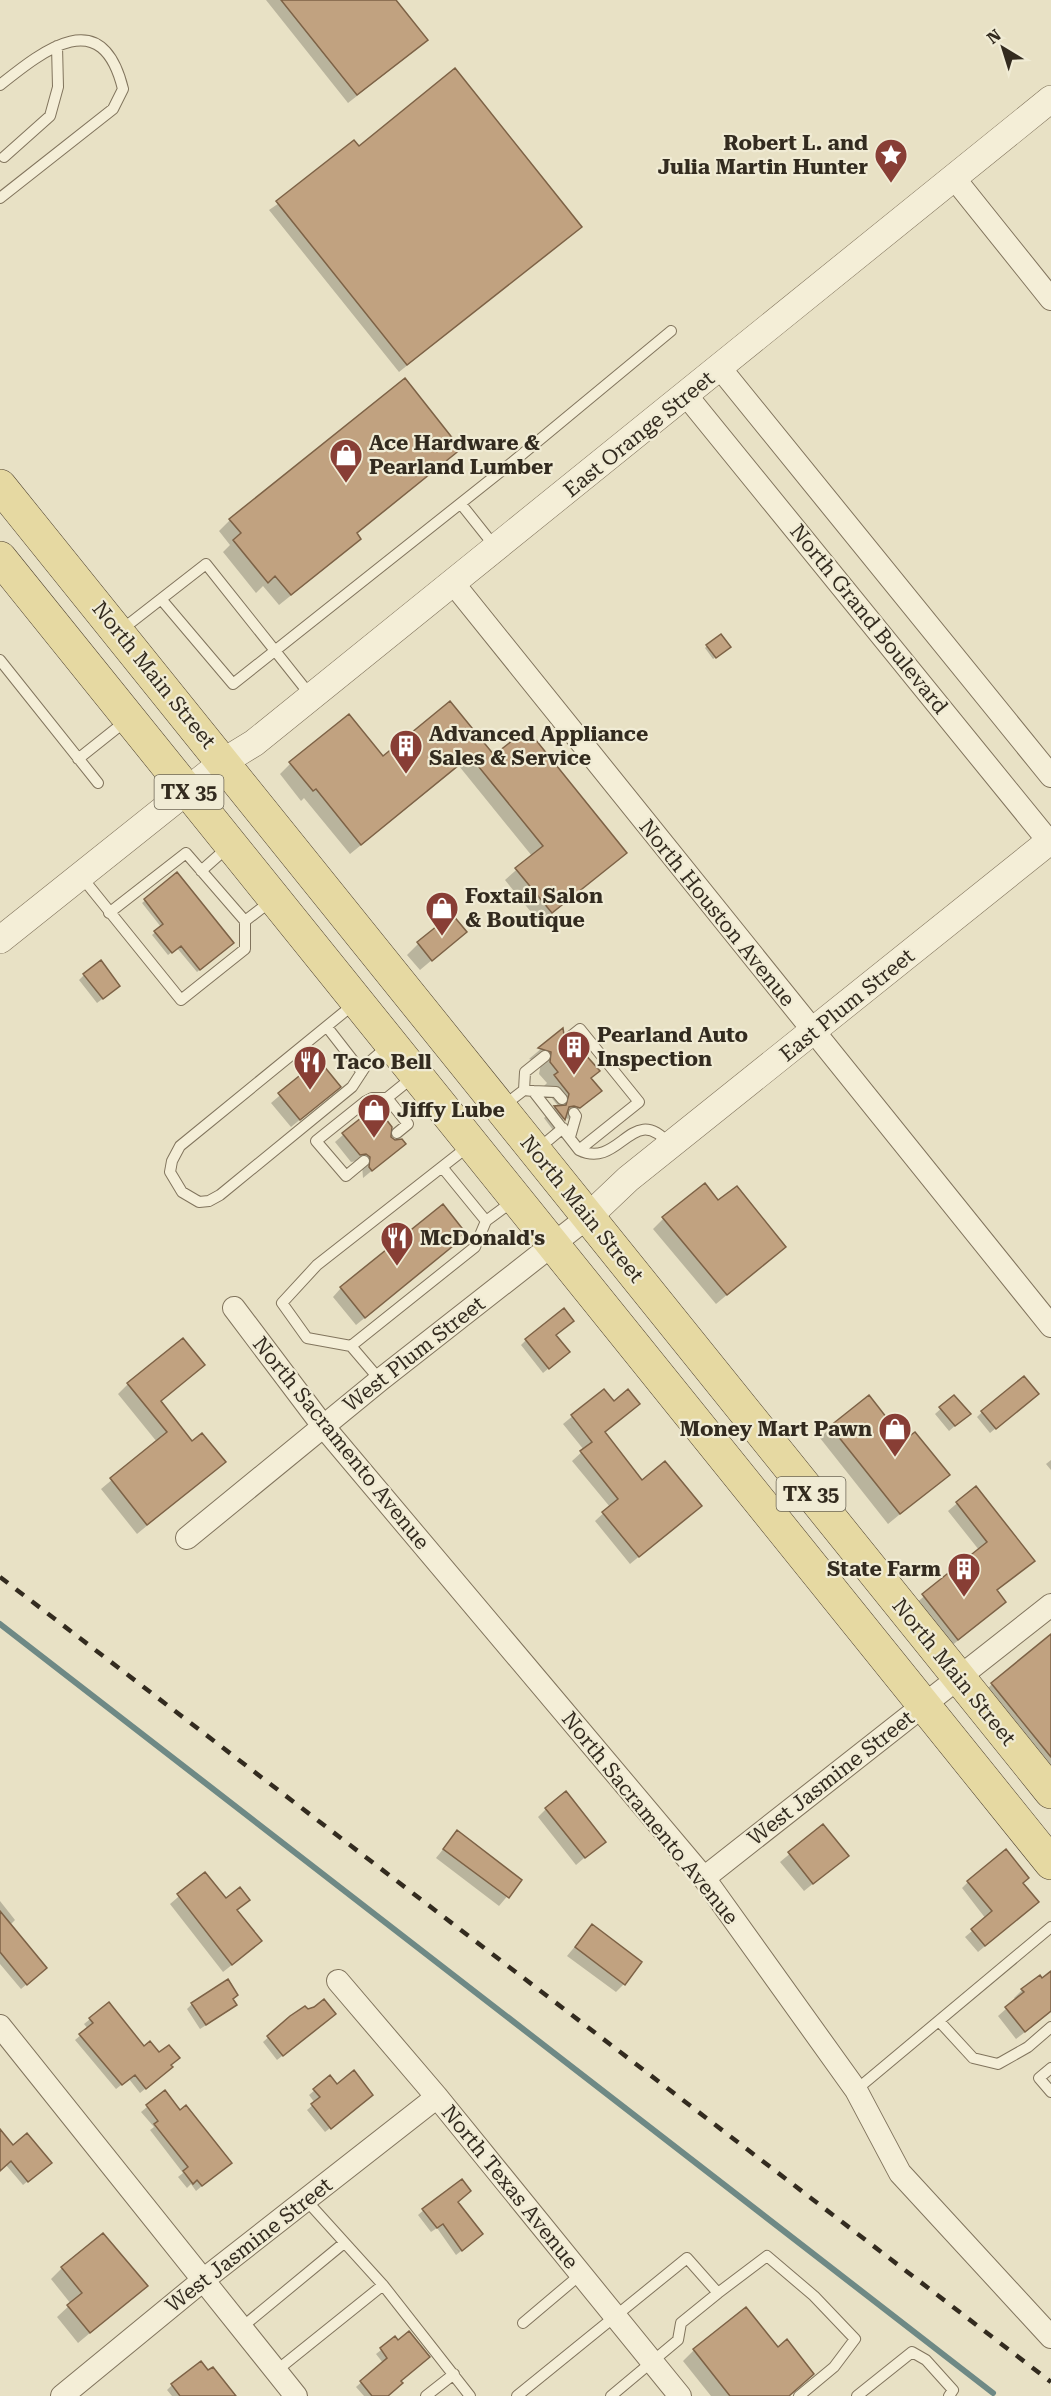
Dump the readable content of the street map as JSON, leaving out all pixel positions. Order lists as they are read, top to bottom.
{
  "streets": {
    "main road": ["North Main Street", "TX 35"],
    "street": [
      "East Orange Street",
      "North Grand Boulevard",
      "North Houston Avenue",
      "East Plum Street",
      "West Plum Street",
      "North Sacramento Avenue",
      "West Jasmine Street",
      "North Texas Avenue"
    ]
  },
  "crossings": [
    ["East Orange Street", "North Grand Boulevard"],
    ["East Orange Street", "North Main Street"],
    ["East Orange Street", "North Houston Avenue"],
    ["North Grand Boulevard", "East Plum Street"],
    ["North Main Street", "East Plum Street"],
    ["North Main Street", "West Plum Street"],
    ["North Main Street", "West Jasmine Street"],
    ["North Houston Avenue", "East Plum Street"],
    ["East Plum Street", "West Plum Street"],
    ["West Plum Street", "North Sacramento Avenue"],
    ["North Sacramento Avenue", "West Jasmine Street"],
    ["West Jasmine Street", "North Texas Avenue"]
  ],
  "places": {
    "place": ["Robert L. and Julia Martin Hunter"],
    "shop": [
      "Ace Hardware & Pearland Lumber",
      "Foxtail Salon & Boutique",
      "Jiffy Lube",
      "Money Mart Pawn"
    ],
    "building": ["Advanced Appliance Sales & Service", "Pearland Auto Inspection", "State Farm"],
    "restaurant": ["Taco Bell", "McDonald's"]
  },
  "north": "top left"
}
